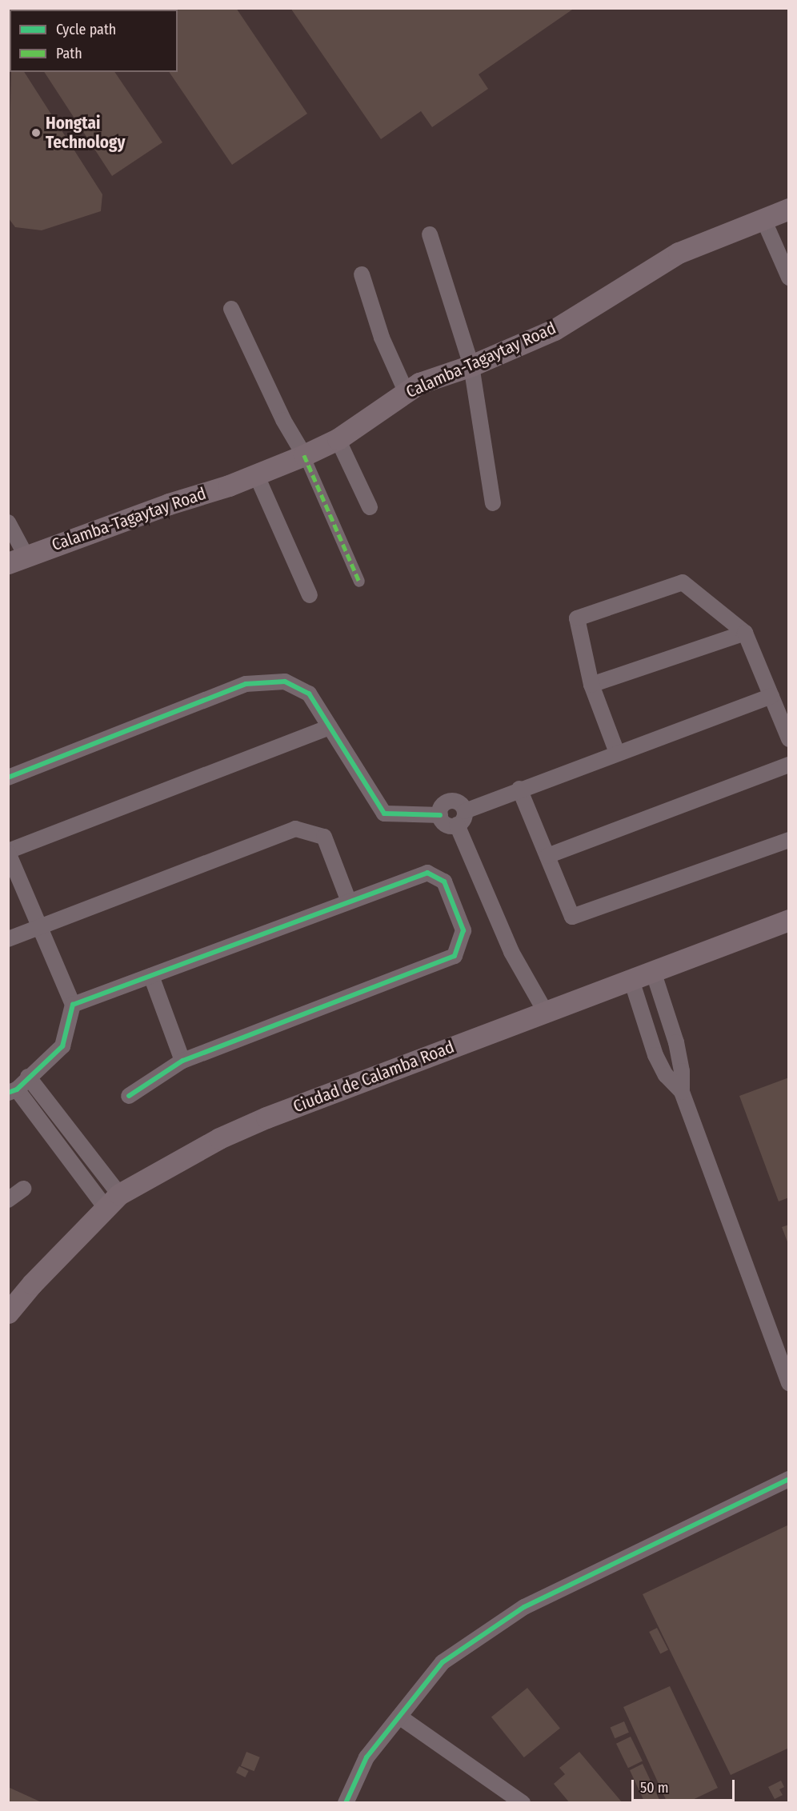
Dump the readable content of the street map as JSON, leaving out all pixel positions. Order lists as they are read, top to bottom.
{
  "streets": {
    "main road": ["Calamba-Tagaytay Road", "Ciudad de Calamba Road"]
  },
  "places": ["Hongtai Technology"],
  "legend": ["Cycle path", "Path"],
  "scale_bar": "50 m"
}
